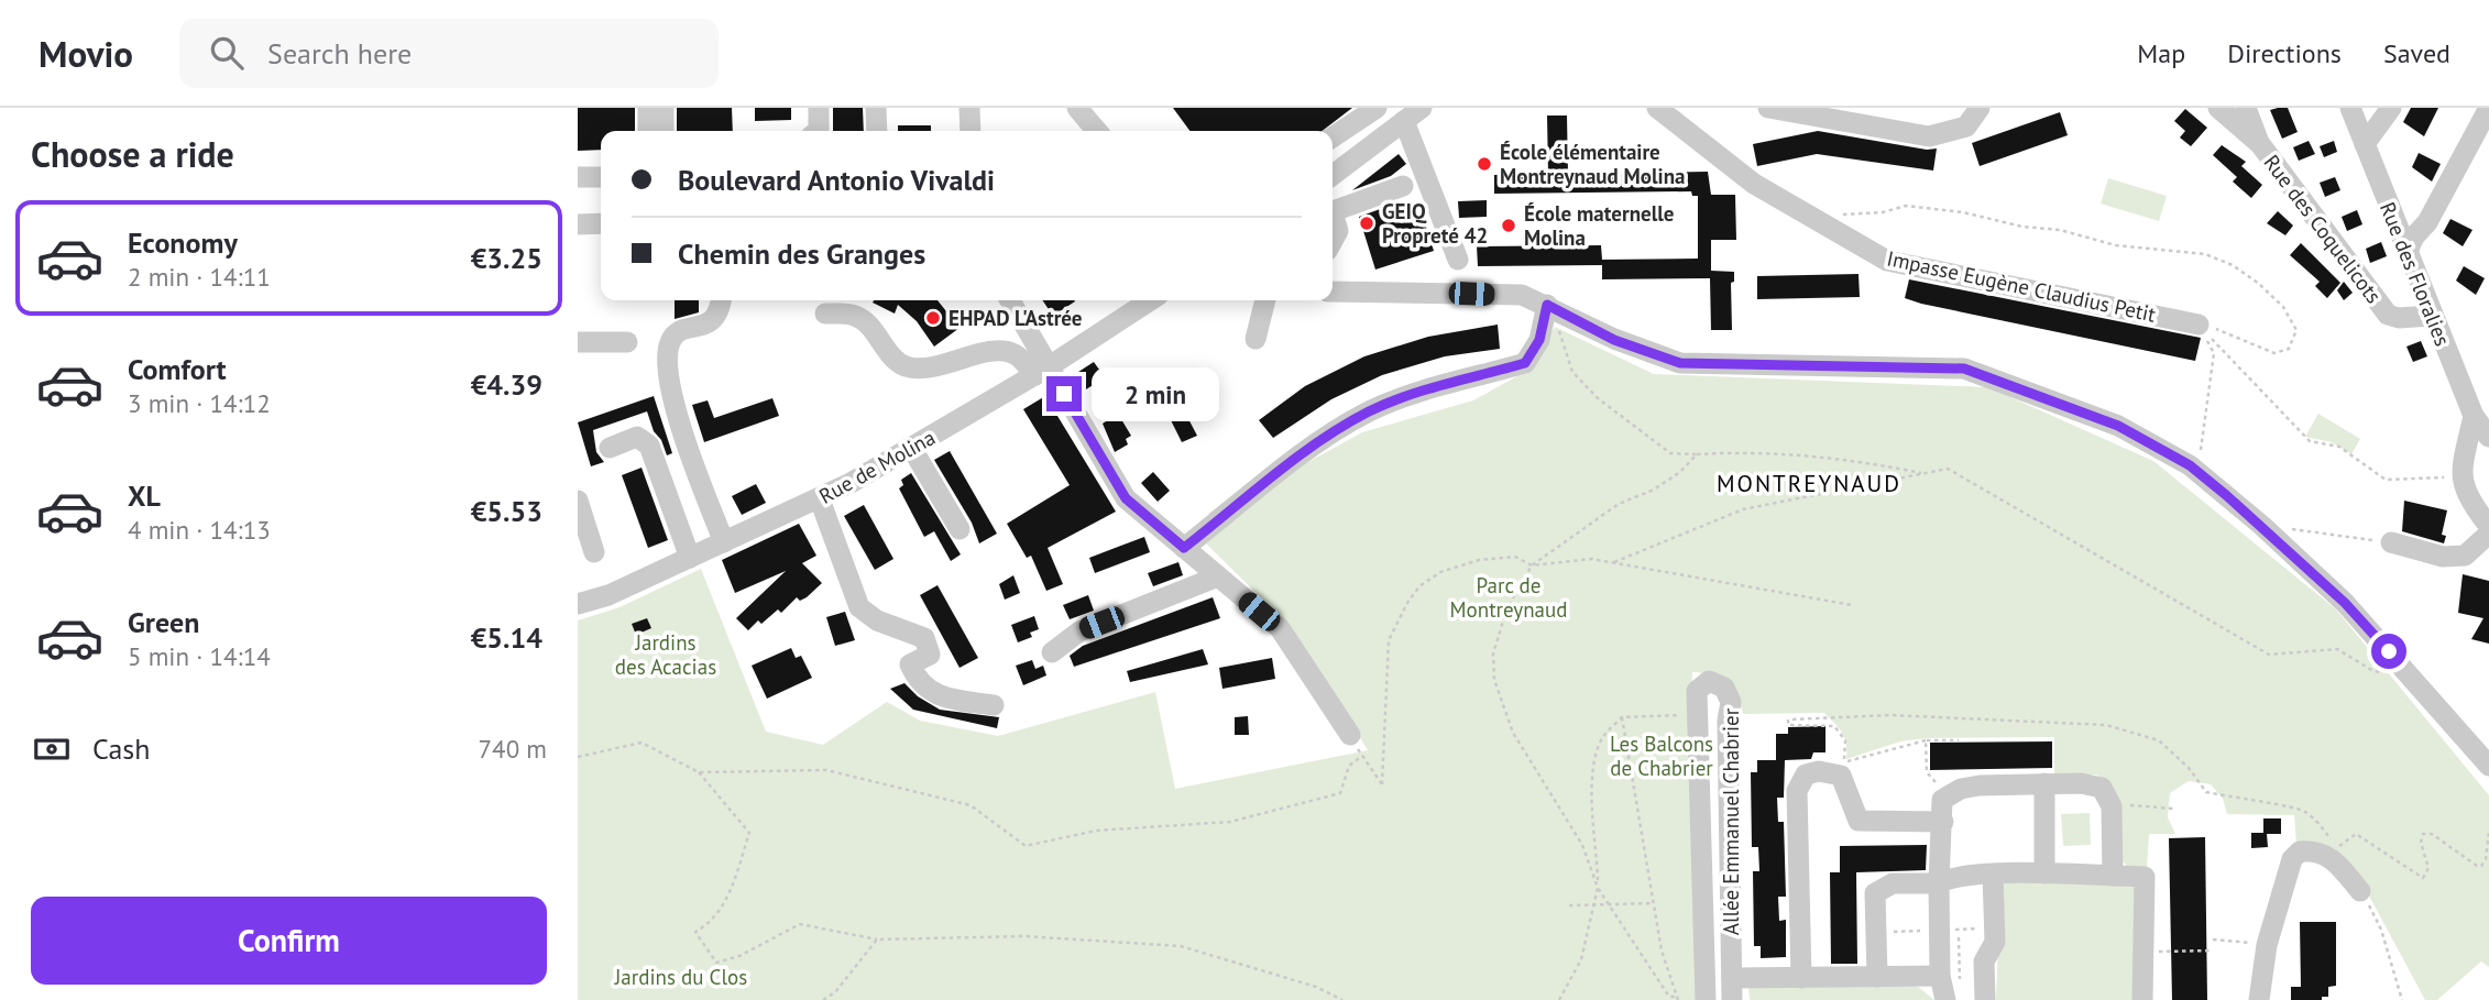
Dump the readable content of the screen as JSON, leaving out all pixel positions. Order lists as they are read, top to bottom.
{
  "streets": {
    "street": [
      "Rue des Coquelicots",
      "Rue des Floralies",
      "Impasse Eugène Claudius Petit",
      "Rue de Molina",
      "Allée Emmanuel Chabrier"
    ]
  },
  "crossings": [
    ["Rue des Coquelicots", "Rue des Floralies"]
  ],
  "districts": ["MONTREYNAUD"],
  "parks": [
    "Parc de Montreynaud",
    "Jardins des Acacias",
    "Les Balcons de Chabrier",
    "Jardins du Clos"
  ],
  "places": [
    "École élémentaire Montreynaud Molina",
    "GEIQ Propreté 42",
    "École maternelle Molina",
    "EHPAD L'Astrée"
  ],
  "page": {
    "header": "Movio",
    "search": "Search here",
    "nav": ["Map", "Directions", "Saved"],
    "heading": "Choose a ride",
    "banner": ["Boulevard Antonio Vivaldi", "Chemin des Granges"],
    "list": [
      {
        "name": "Economy",
        "note": "2 min · 14:11",
        "value": "€3.25"
      },
      {
        "name": "Comfort",
        "note": "3 min · 14:12",
        "value": "€4.39"
      },
      {
        "name": "XL",
        "note": "4 min · 14:13",
        "value": "€5.53"
      },
      {
        "name": "Green",
        "note": "5 min · 14:14",
        "value": "€5.14"
      }
    ],
    "bubble": "2 min",
    "pay": ["Cash", "740 m"],
    "buttons": "Confirm"
  }
}
